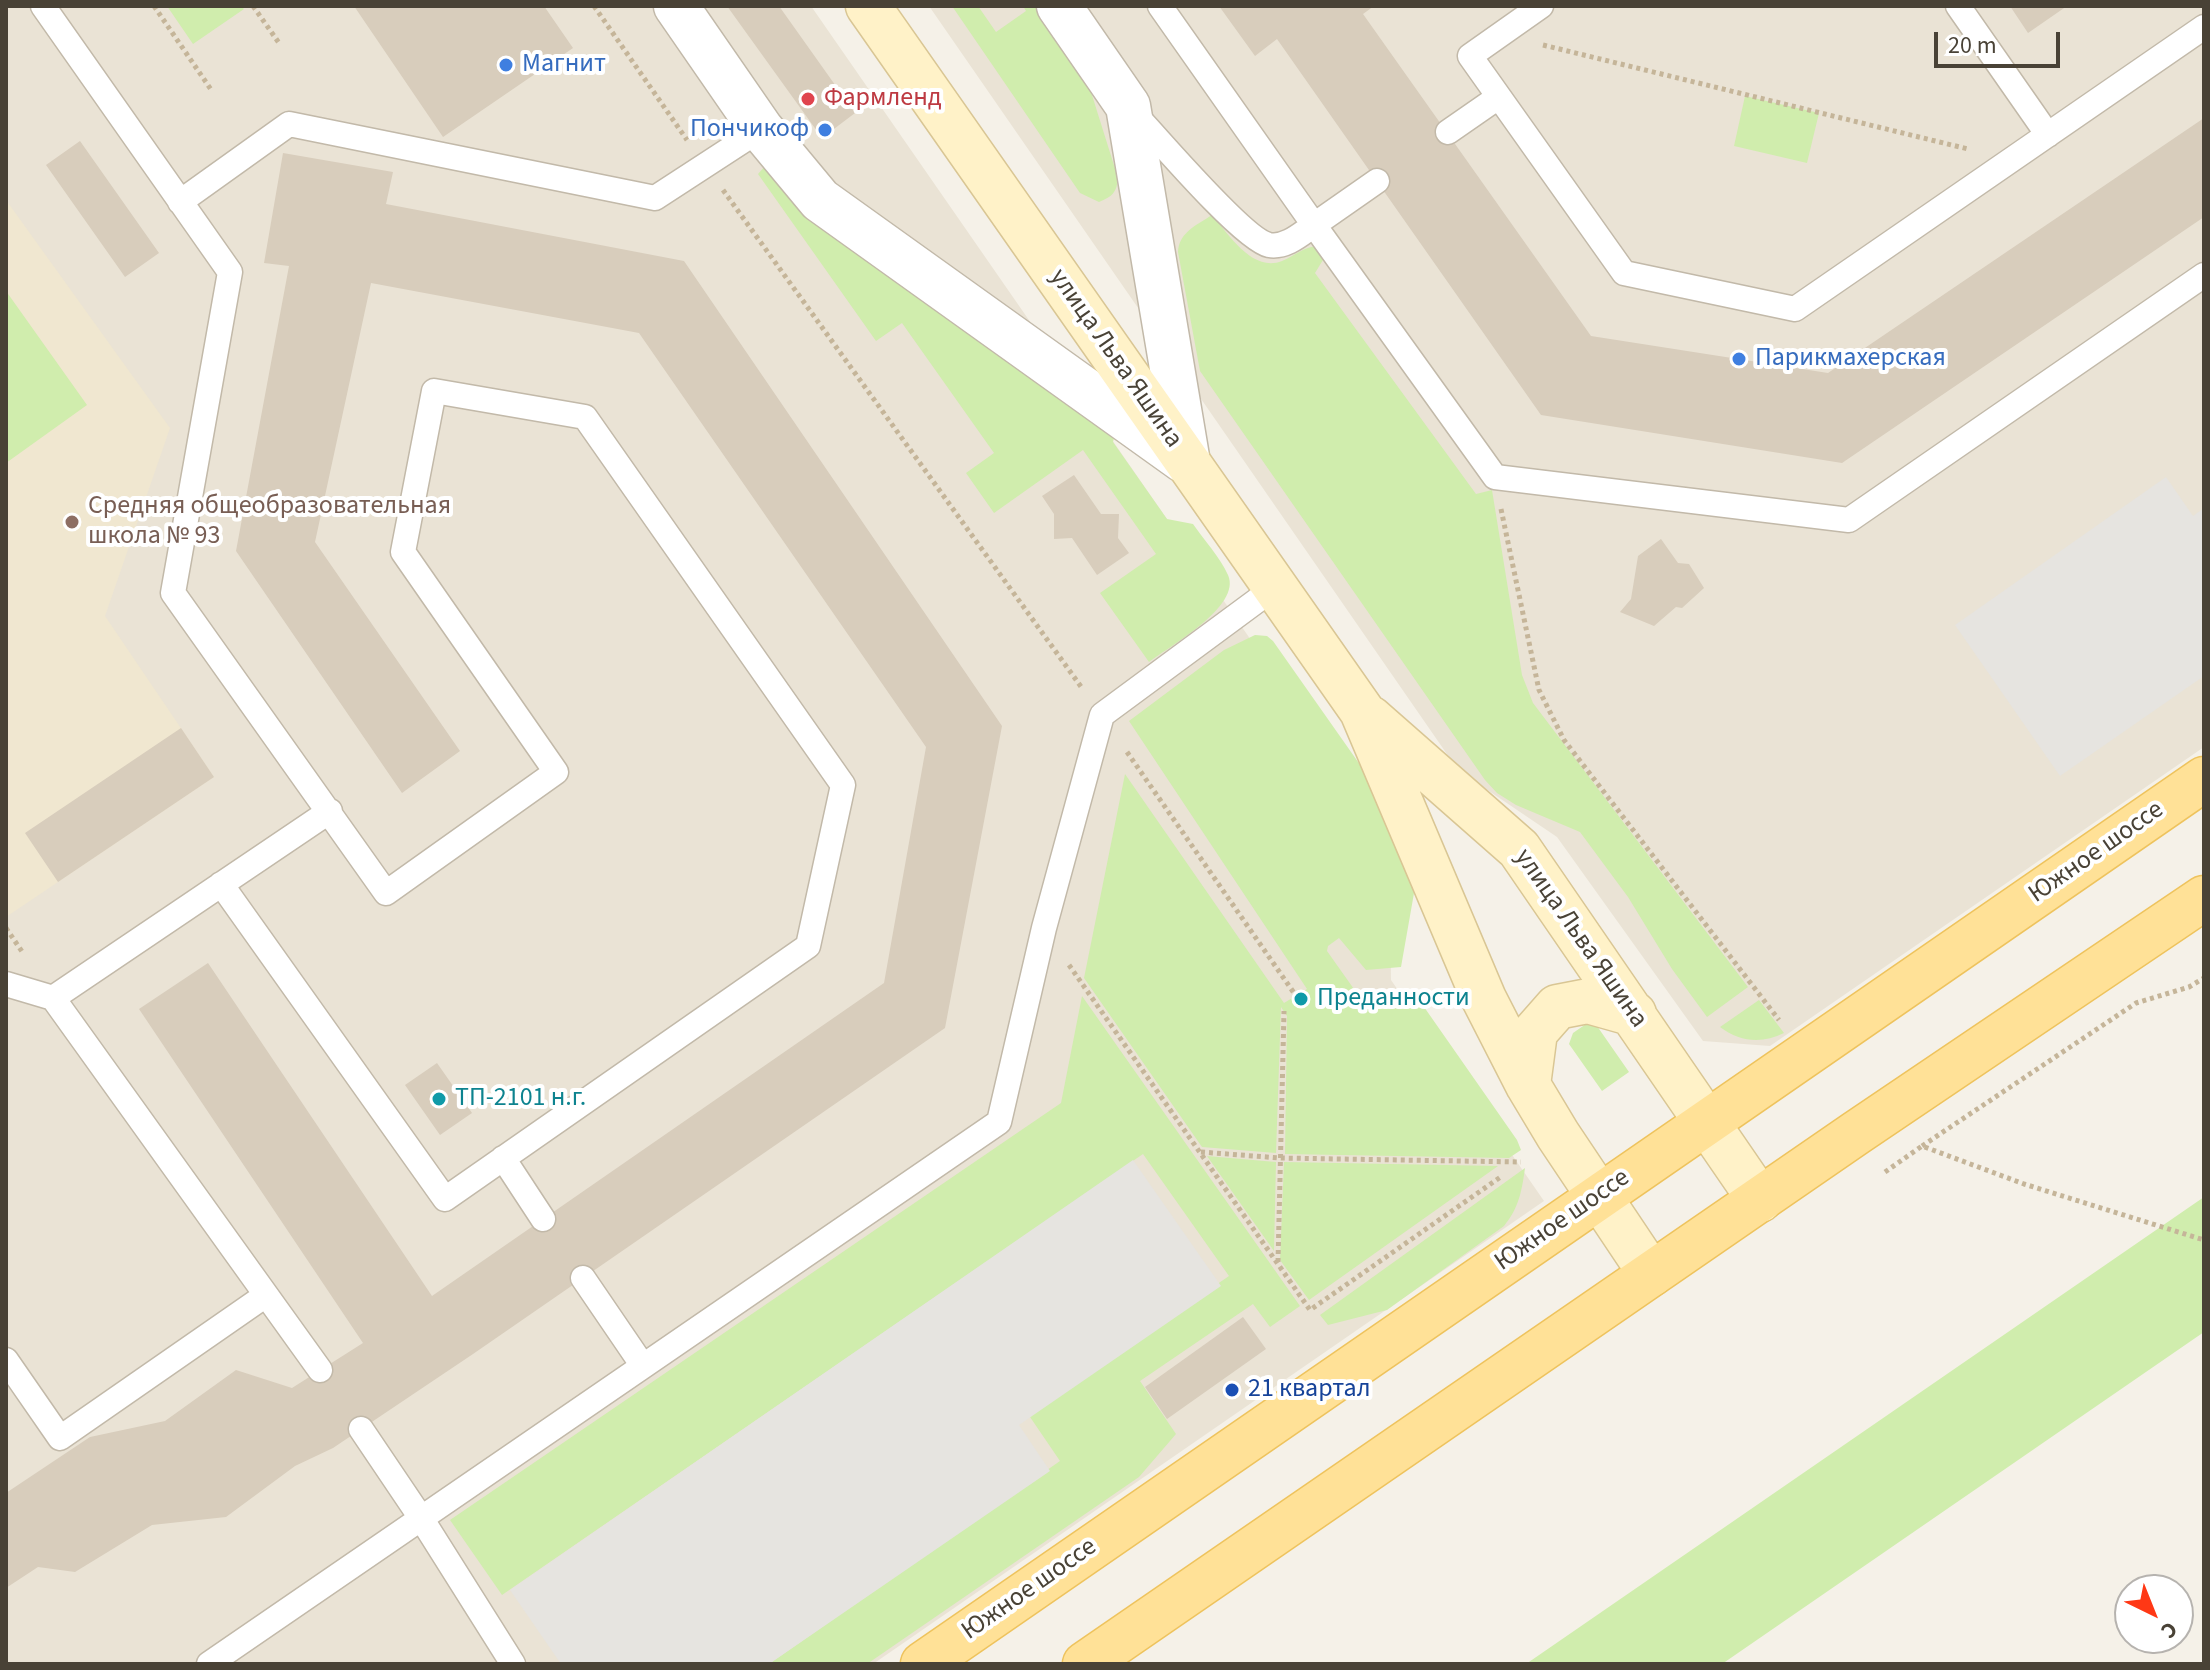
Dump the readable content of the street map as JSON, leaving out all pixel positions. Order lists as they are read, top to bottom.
{
  "streets": {
    "main road": ["улица Льва Яшина", "Южное шоссе"]
  },
  "crossings": [
    ["улица Льва Яшина", "Южное шоссе"]
  ],
  "places": [
    "Магнит",
    "Фармленд",
    "Пончикоф",
    "Парикмахерская",
    "Средняя общеобразовательная школа № 93",
    "Преданности",
    "ТП-2101 н.г.",
    "21 квартал"
  ],
  "scale_bar": "20 m",
  "north": "bottom right"
}
